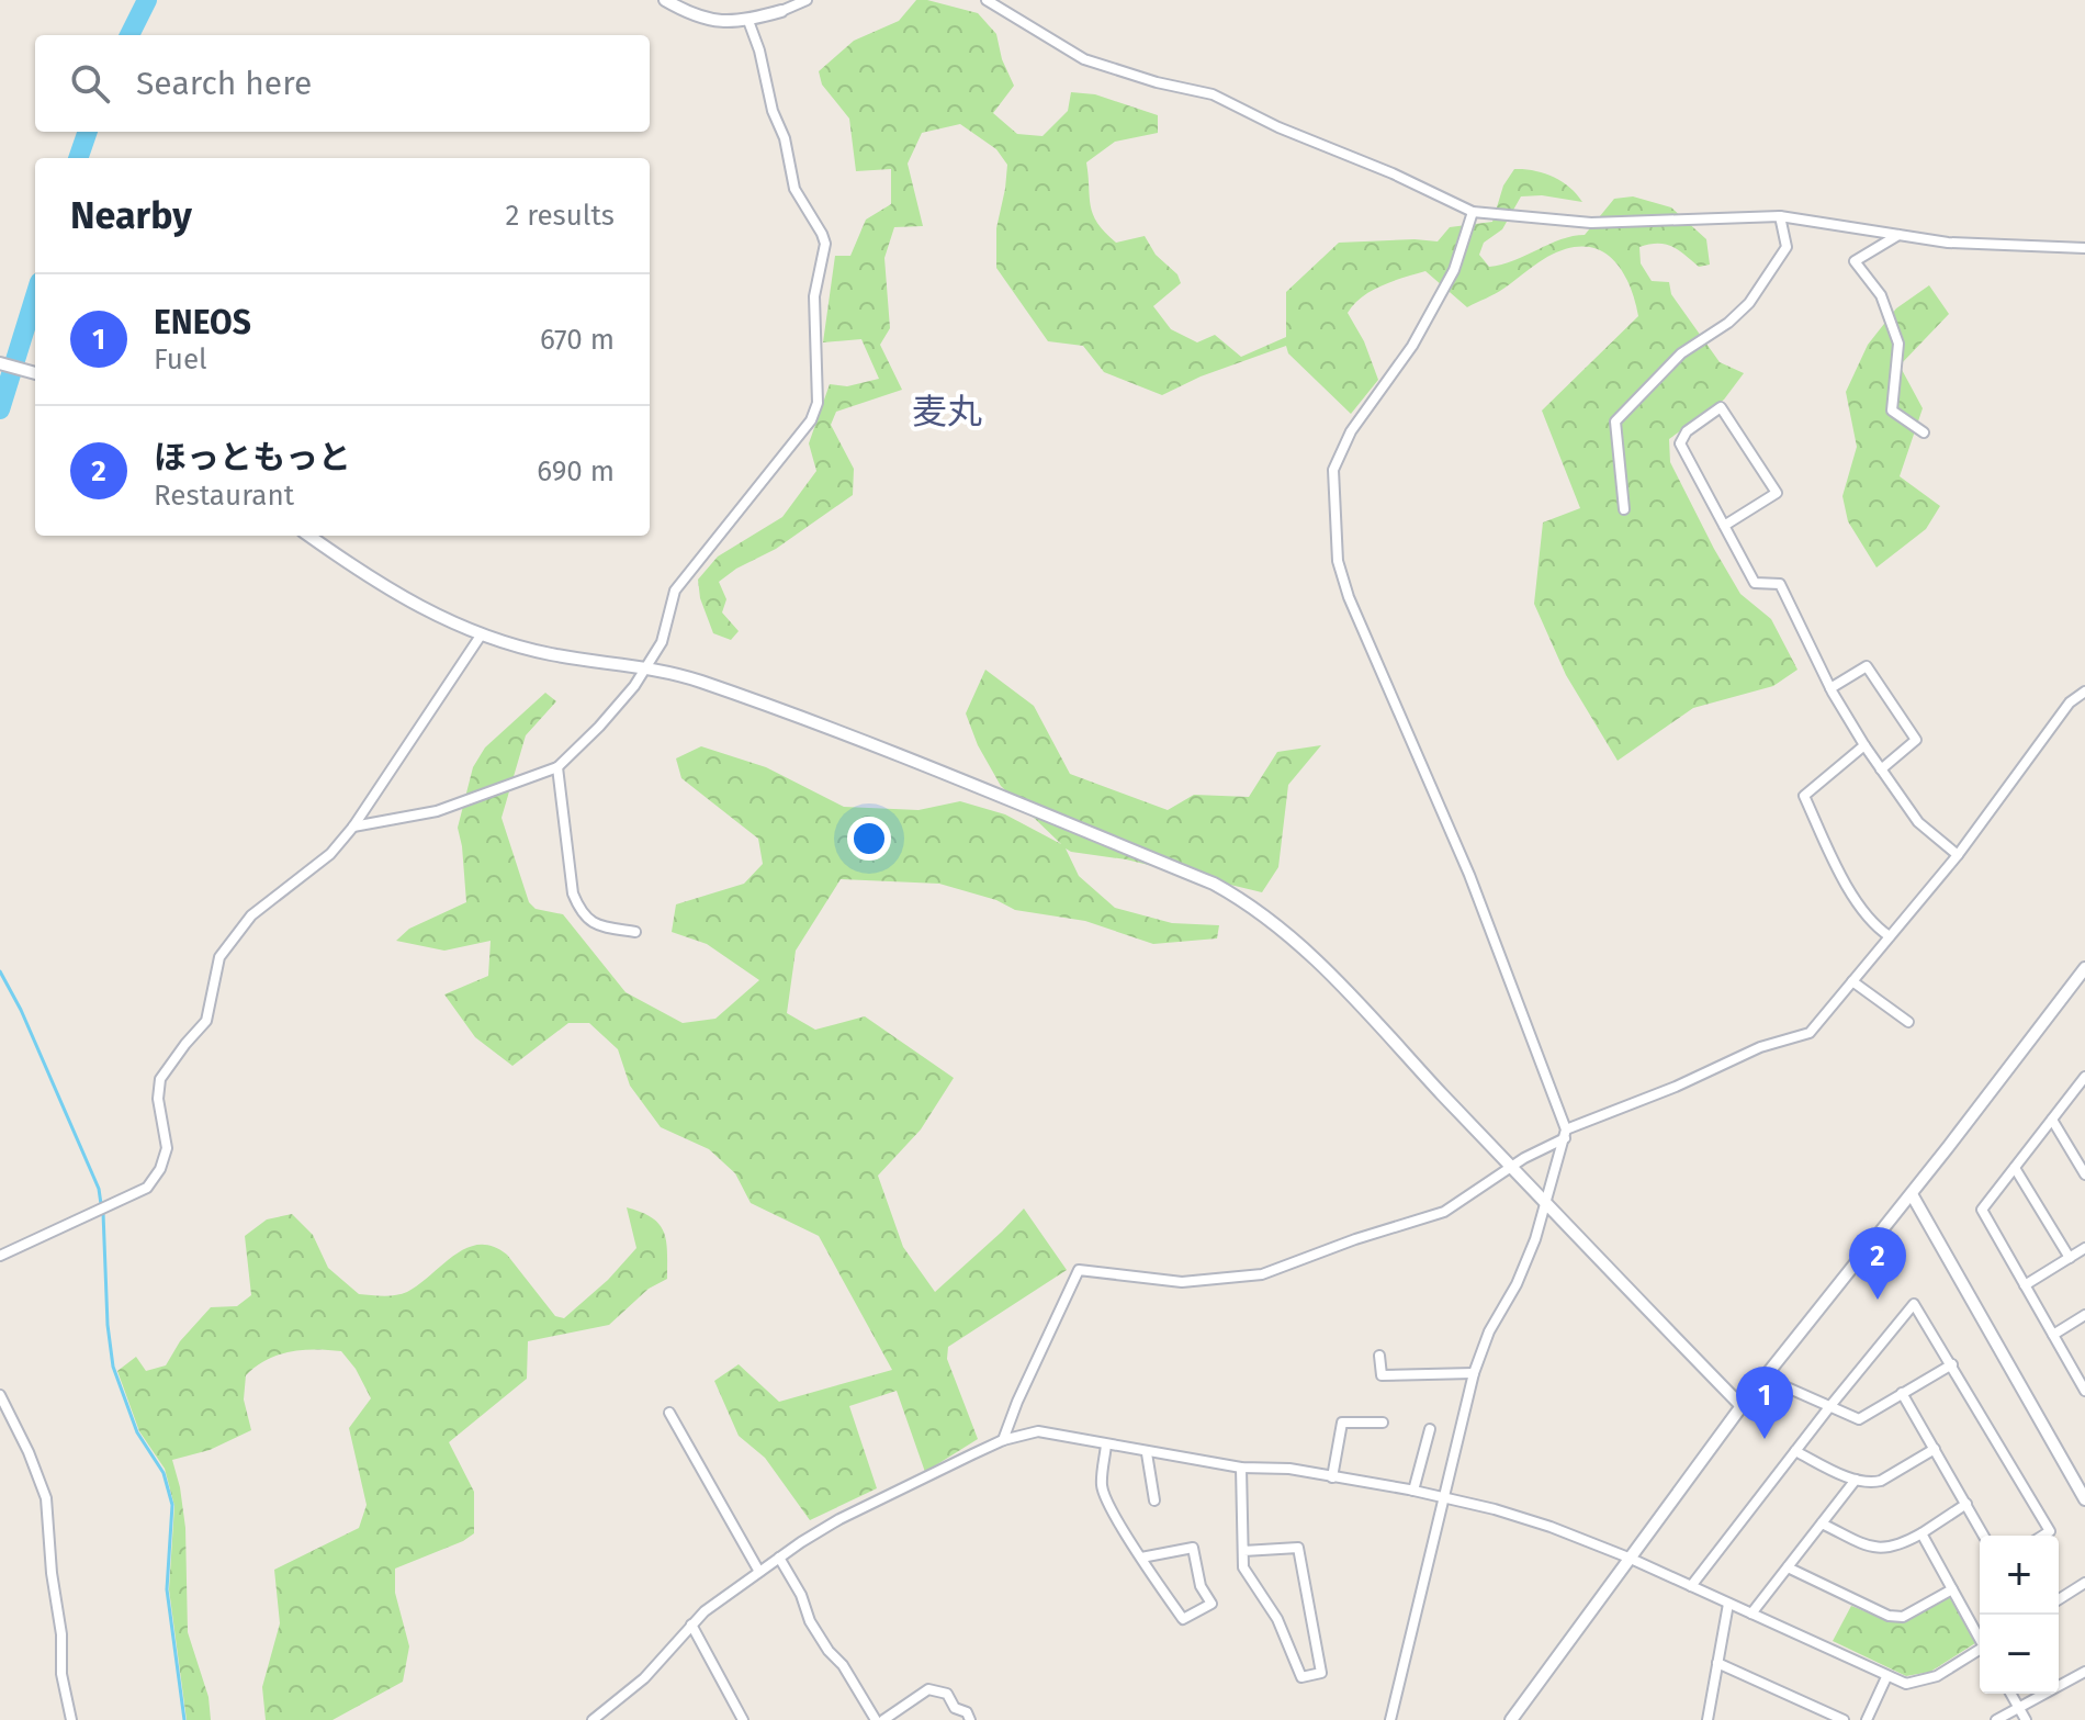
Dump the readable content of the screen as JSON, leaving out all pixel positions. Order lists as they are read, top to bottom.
{
  "districts": ["麦丸"],
  "page": {
    "search": "Search here",
    "heading": ["Nearby", "2 results"],
    "list": [
      {
        "mark": "1",
        "name": "ENEOS",
        "note": "Fuel",
        "value": "670 m"
      },
      {
        "mark": "2",
        "name": "ほっともっと",
        "note": "Restaurant",
        "value": "690 m"
      }
    ],
    "pins": ["2", "1"],
    "map_buttons": ["+", "−"]
  }
}
